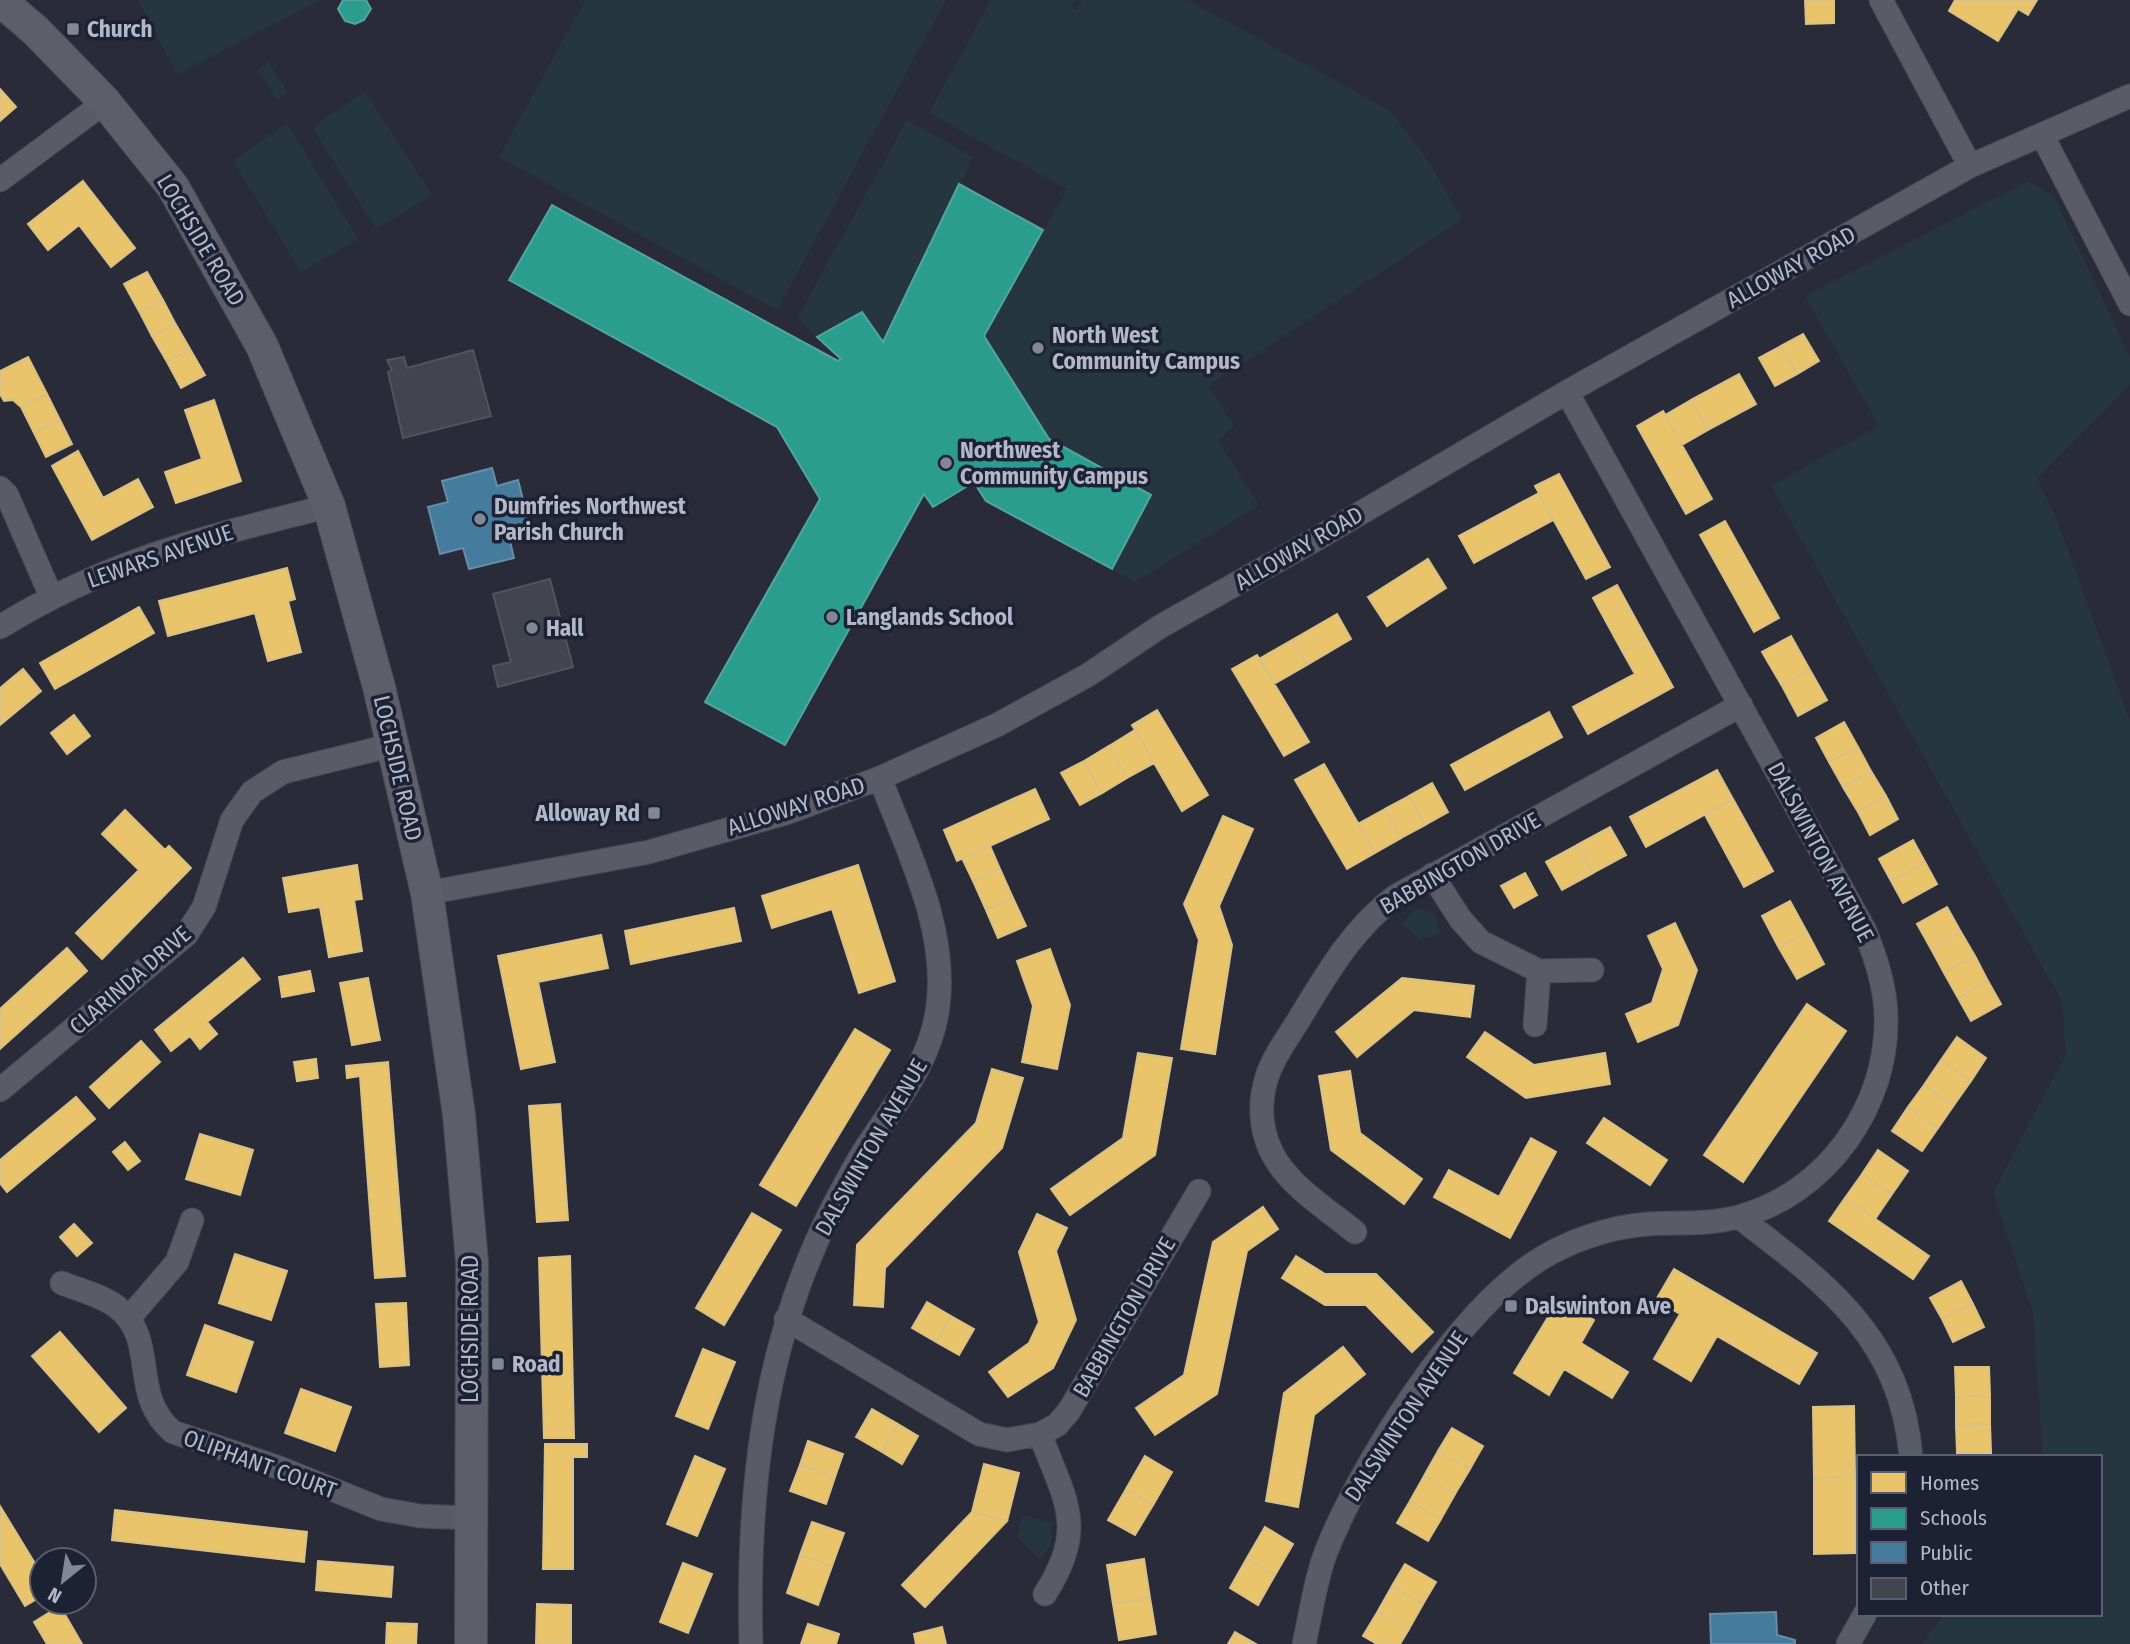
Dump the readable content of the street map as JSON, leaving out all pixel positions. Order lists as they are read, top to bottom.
{
  "streets": {
    "street": [
      "LOCHSIDE ROAD",
      "ALLOWAY ROAD",
      "LEWARS AVENUE",
      "DALSWINTON AVENUE",
      "BABBINGTON DRIVE",
      "CLARINDA DRIVE",
      "OLIPHANT COURT"
    ]
  },
  "crossings": [
    ["LOCHSIDE ROAD", "ALLOWAY ROAD"],
    ["LOCHSIDE ROAD", "LEWARS AVENUE"],
    ["LOCHSIDE ROAD", "CLARINDA DRIVE"],
    ["LOCHSIDE ROAD", "OLIPHANT COURT"],
    ["ALLOWAY ROAD", "DALSWINTON AVENUE"],
    ["DALSWINTON AVENUE", "BABBINGTON DRIVE"]
  ],
  "places": {
    "transit": [
      "Church",
      "Alloway Rd",
      "Dalswinton Ave",
      "Road"
    ],
    "other": [
      "North West Community Campus",
      "Northwest Community Campus",
      "Dumfries Northwest Parish Church",
      "Langlands School",
      "Hall"
    ]
  },
  "legend": [
    "Homes",
    "Schools",
    "Public",
    "Other"
  ],
  "north": "bottom left"
}
